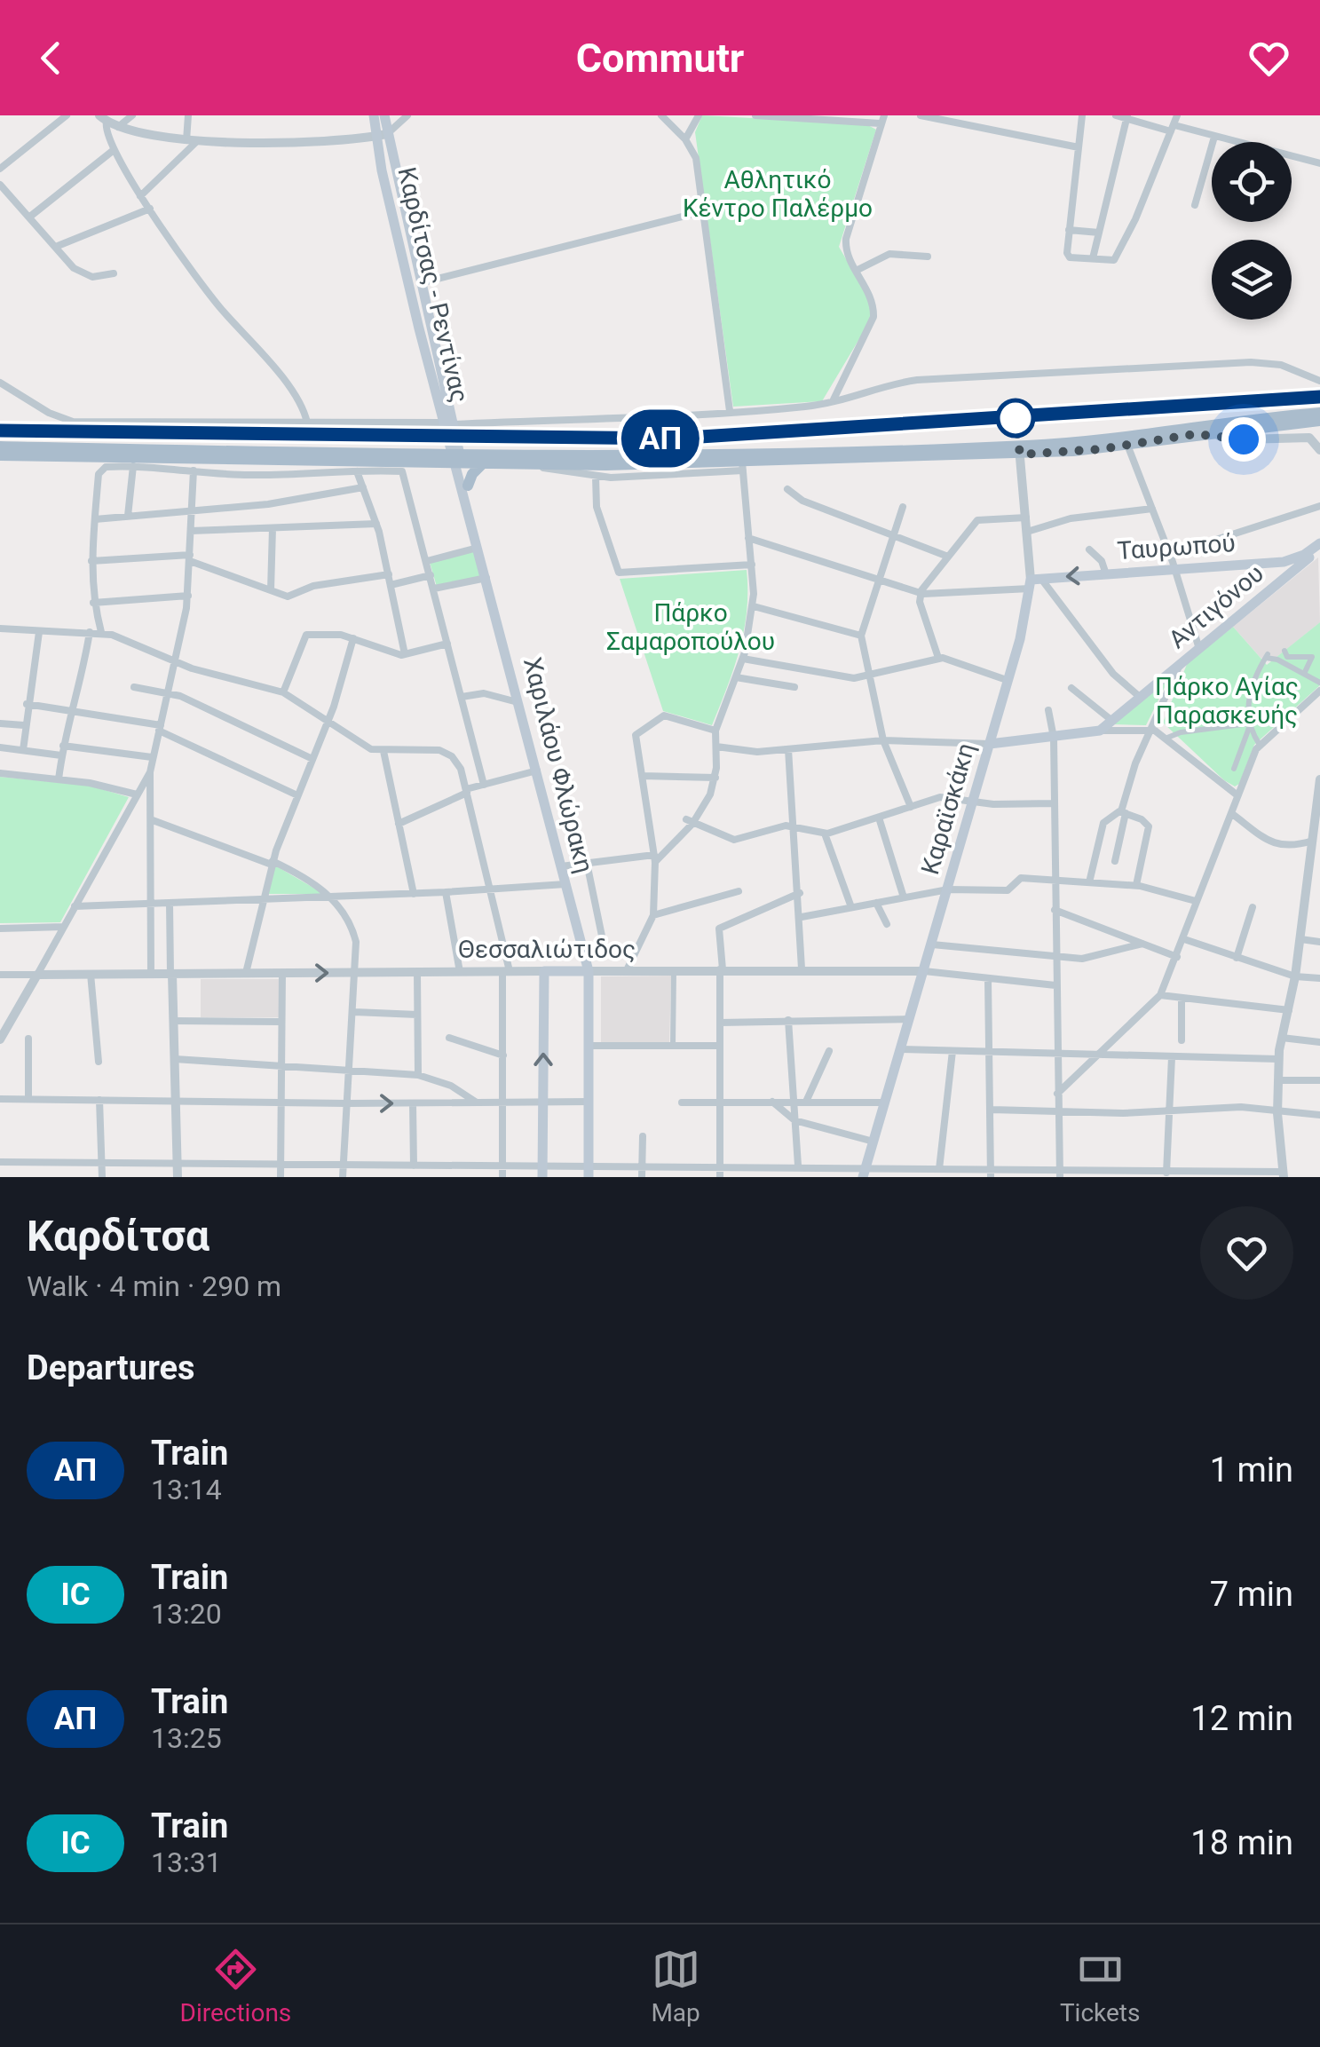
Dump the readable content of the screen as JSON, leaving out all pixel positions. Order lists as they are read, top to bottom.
{
  "streets": {
    "main road": [
      "Καρδίτσας - Ρεντίνας",
      "Ταυρωπού",
      "Αντιγόνου",
      "Χαριλάου Φλώρακη",
      "Καραϊσκάκη",
      "Θεσσαλιώτιδος"
    ]
  },
  "crossings": [
    ["Καρδίτσας - Ρεντίνας", "Χαριλάου Φλώρακη"],
    ["Ταυρωπού", "Αντιγόνου"],
    ["Ταυρωπού", "Καραϊσκάκη"],
    ["Χαριλάου Φλώρακη", "Θεσσαλιώτιδος"],
    ["Καραϊσκάκη", "Θεσσαλιώτιδος"]
  ],
  "parks": ["Αθλητικό Κέντρο Παλέρμο", "Πάρκο Σαμαροπούλου", "Πάρκο Αγίας Παρασκευής"],
  "page": {
    "header": "Commutr",
    "on_map": "ΑΠ",
    "heading": [
      ["Καρδίτσα", "Walk · 4 min · 290 m"],
      "Departures"
    ],
    "list": [
      {
        "mark": "ΑΠ",
        "name": "Train",
        "note": "13:14",
        "value": "1 min"
      },
      {
        "mark": "IC",
        "name": "Train",
        "note": "13:20",
        "value": "7 min"
      },
      {
        "mark": "ΑΠ",
        "name": "Train",
        "note": "13:25",
        "value": "12 min"
      },
      {
        "mark": "IC",
        "name": "Train",
        "note": "13:31",
        "value": "18 min"
      }
    ],
    "tabs": ["Directions", "Map", "Tickets"]
  }
}
